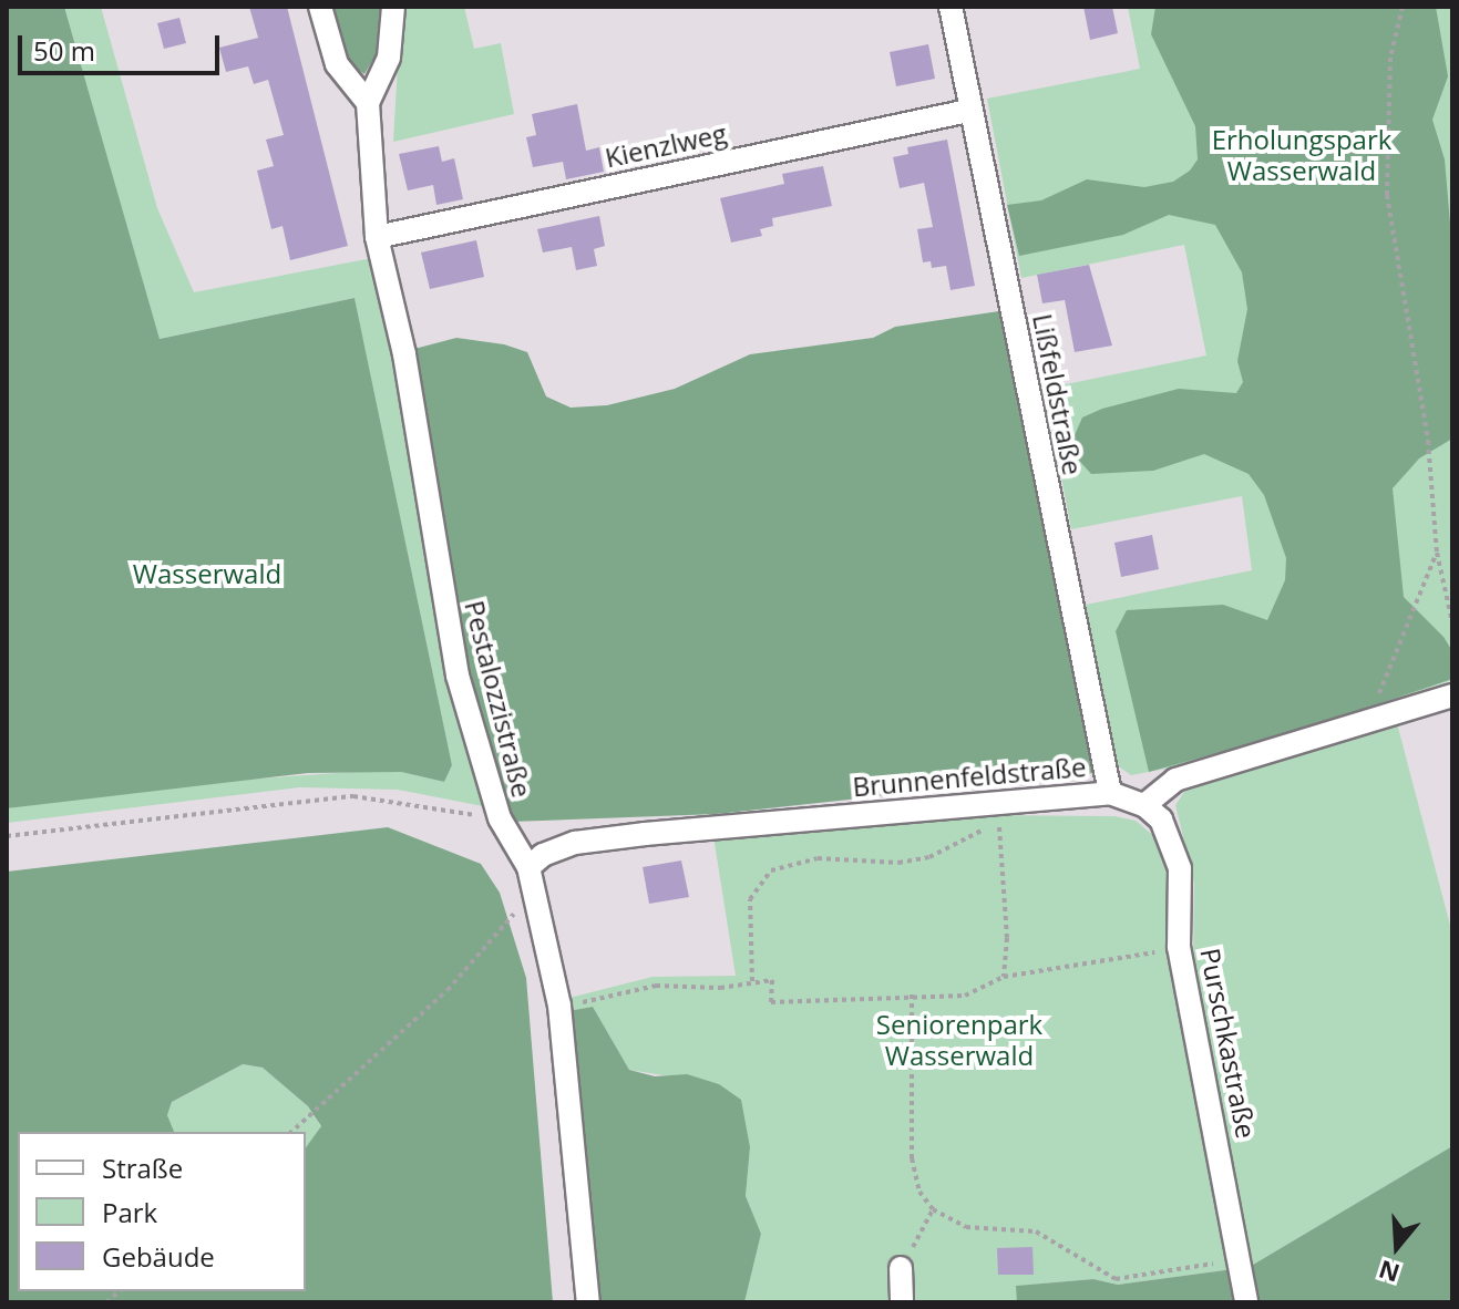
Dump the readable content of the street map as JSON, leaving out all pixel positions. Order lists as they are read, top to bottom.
{
  "streets": {
    "street": [
      "Kienzlweg",
      "Lißfeldstraße",
      "Pestalozzistraße",
      "Brunnenfeldstraße",
      "Purschkastraße"
    ]
  },
  "crossings": [
    ["Kienzlweg", "Lißfeldstraße"],
    ["Kienzlweg", "Pestalozzistraße"],
    ["Lißfeldstraße", "Brunnenfeldstraße"],
    ["Pestalozzistraße", "Brunnenfeldstraße"],
    ["Brunnenfeldstraße", "Purschkastraße"]
  ],
  "parks": ["Erholungspark Wasserwald", "Wasserwald", "Seniorenpark Wasserwald"],
  "legend": ["Straße", "Park", "Gebäude"],
  "scale_bar": "50 m",
  "north": "bottom"
}
